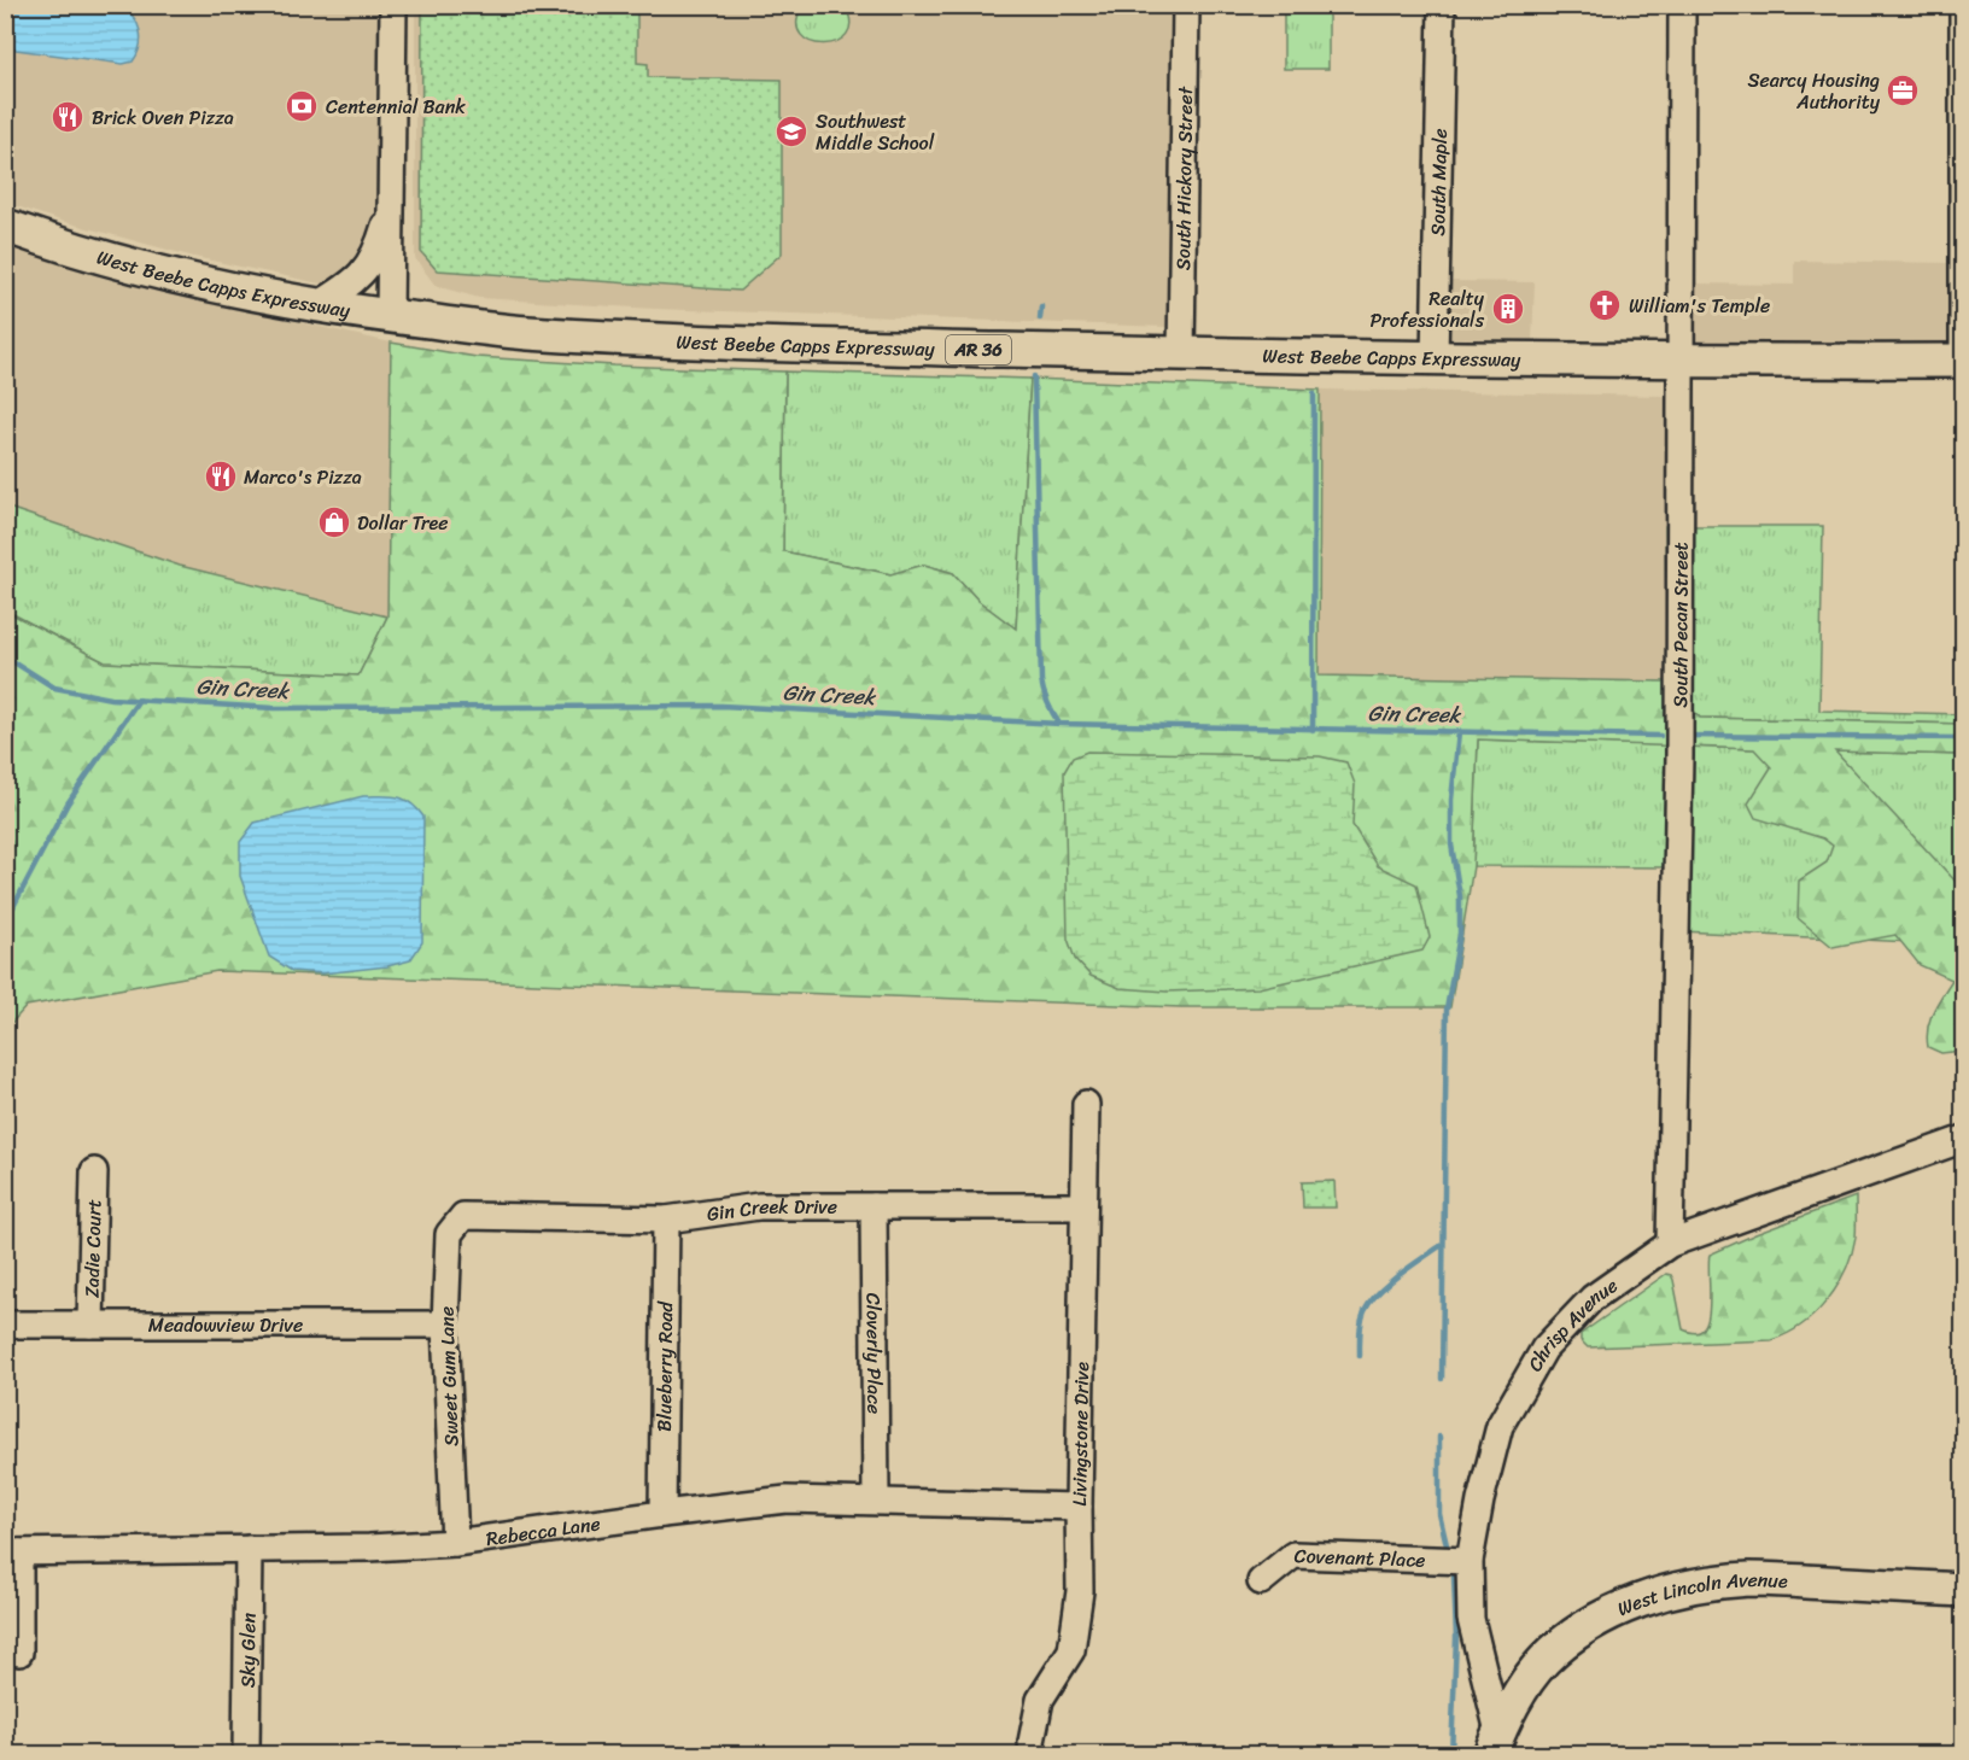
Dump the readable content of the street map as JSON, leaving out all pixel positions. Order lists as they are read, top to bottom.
{
  "streets": {
    "main road": ["West Beebe Capps Expressway", "AR 36", "West Lincoln Avenue"],
    "street": [
      "South Hickory Street",
      "South Maple",
      "South Pecan Street",
      "Gin Creek Drive",
      "Zadie Court",
      "Meadowview Drive",
      "Chrisp Avenue",
      "Cloverly Place",
      "Blueberry Road",
      "Sweet Gum Lane",
      "Livingstone Drive",
      "Rebecca Lane",
      "Covenant Place",
      "Sky Glen"
    ]
  },
  "crossings": [
    ["South Hickory Street", "West Beebe Capps Expressway"],
    ["South Maple", "West Beebe Capps Expressway"],
    ["West Beebe Capps Expressway", "South Pecan Street"],
    ["South Pecan Street", "Chrisp Avenue"],
    ["Gin Creek Drive", "Cloverly Place"],
    ["Gin Creek Drive", "Blueberry Road"],
    ["Gin Creek Drive", "Sweet Gum Lane"],
    ["Gin Creek Drive", "Livingstone Drive"],
    ["Zadie Court", "Meadowview Drive"],
    ["Meadowview Drive", "Sweet Gum Lane"],
    ["Chrisp Avenue", "Covenant Place"],
    ["Chrisp Avenue", "West Lincoln Avenue"],
    ["Cloverly Place", "Rebecca Lane"],
    ["Blueberry Road", "Rebecca Lane"],
    ["Sweet Gum Lane", "Rebecca Lane"],
    ["Livingstone Drive", "Rebecca Lane"],
    ["Rebecca Lane", "Sky Glen"]
  ],
  "water": ["Gin Creek"],
  "places": {
    "office": ["Searcy Housing Authority"],
    "bank": ["Centennial Bank"],
    "restaurant": ["Brick Oven Pizza", "Marco's Pizza"],
    "school or university": ["Southwest Middle School"],
    "church": ["William's Temple"],
    "building": ["Realty Professionals"],
    "shop": ["Dollar Tree"]
  }
}
